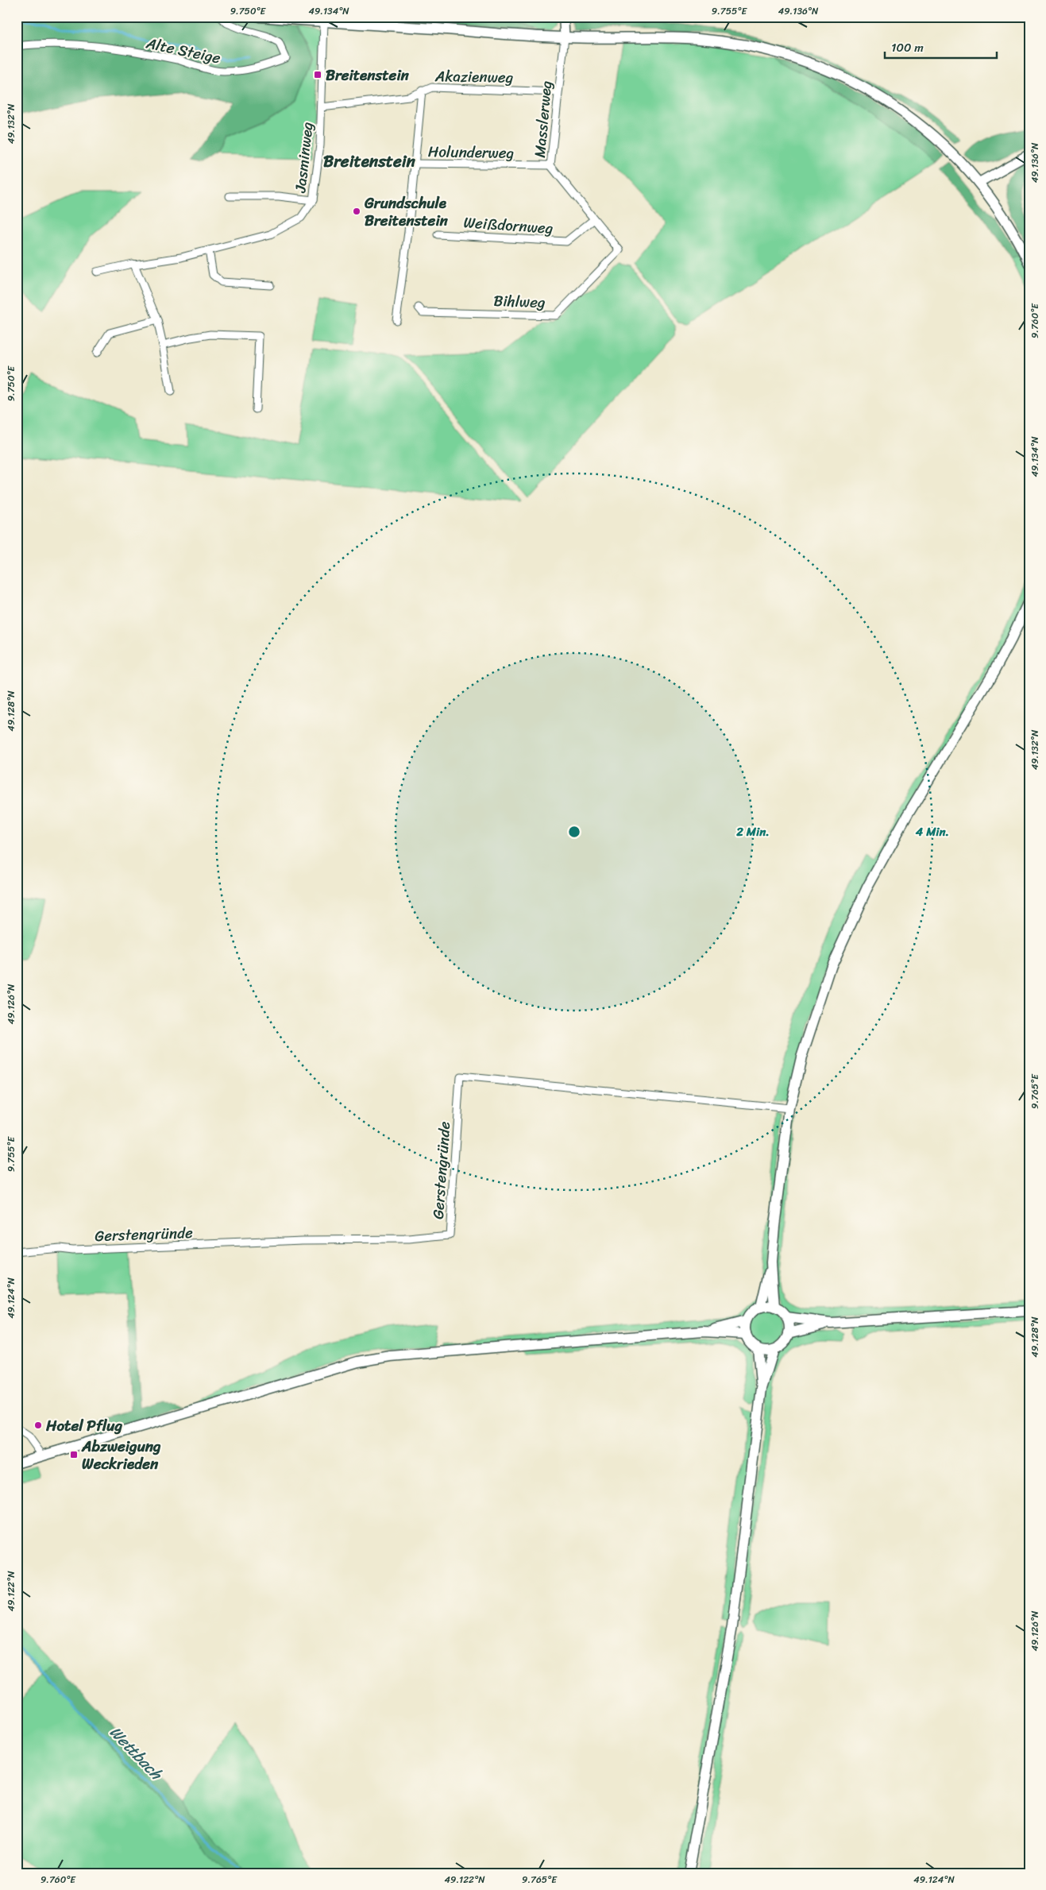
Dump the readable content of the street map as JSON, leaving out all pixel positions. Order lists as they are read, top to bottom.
{
  "streets": {
    "street": [
      "Alte Steige",
      "Akazienweg",
      "Masslerweg",
      "Holunderweg",
      "Jasminweg",
      "Weißdornweg",
      "Bihlweg",
      "Gerstengründe"
    ]
  },
  "crossings": [
    ["Akazienweg", "Masslerweg"],
    ["Akazienweg", "Jasminweg"],
    ["Masslerweg", "Holunderweg"],
    ["Masslerweg", "Weißdornweg"],
    ["Masslerweg", "Bihlweg"]
  ],
  "districts": ["Breitenstein"],
  "water": ["Wettbach"],
  "places": {
    "transit": ["Breitenstein", "Abzweigung Weckrieden"],
    "other": ["Grundschule Breitenstein", "Hotel Pflug"]
  },
  "scale_bar": "100 m",
  "coordinates": [
    "9.750°E",
    "49.134°N",
    "9.755°E",
    "49.136°N",
    "49.132°N",
    "9.760°E",
    "49.128°N",
    "49.126°N",
    "9.765°E",
    "49.124°N",
    "49.122°N"
  ],
  "rings": ["2 Min.", "4 Min."]
}
